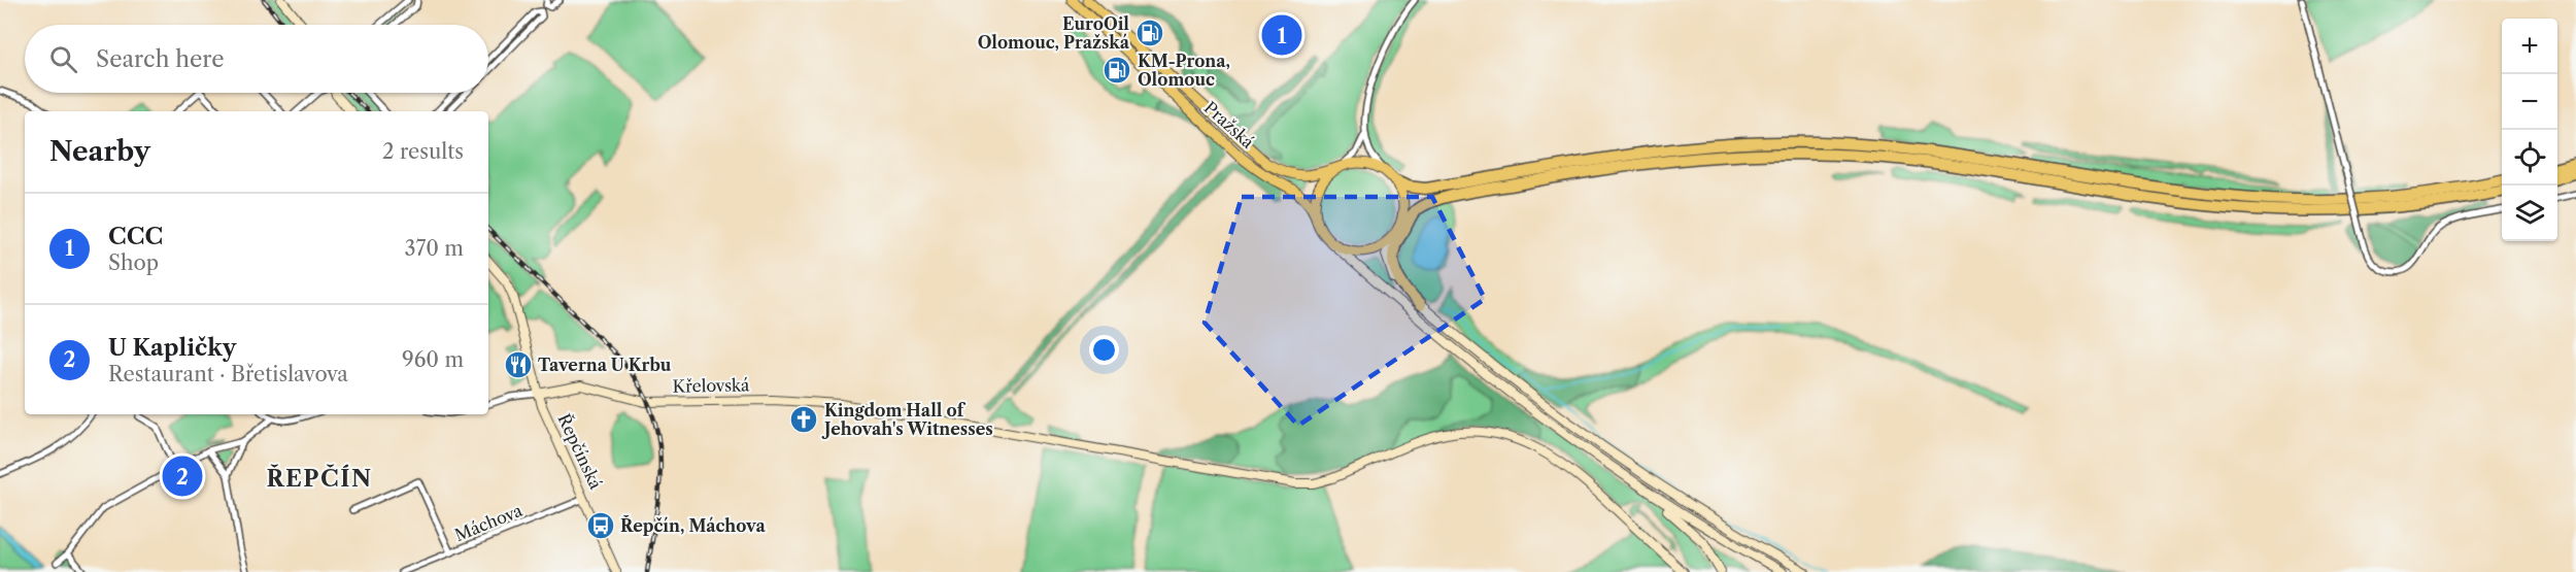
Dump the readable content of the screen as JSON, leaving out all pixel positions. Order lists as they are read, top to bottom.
{
  "streets": {
    "main road": ["Pražská", "Křelovská", "Řepčínská"],
    "street": ["Máchova"]
  },
  "crossings": [
    ["Křelovská", "Řepčínská"],
    ["Řepčínská", "Máchova"]
  ],
  "districts": ["ŘEPČÍN"],
  "places": {
    "fuel station": ["EuroOil Olomouc, Pražská", "KM-Prona, Olomouc"],
    "restaurant": ["Taverna U Krbu"],
    "church": ["Kingdom Hall of Jehovah's Witnesses"],
    "bus stop": ["Řepčín, Máchova"]
  },
  "page": {
    "pins": ["1", "2"],
    "map_buttons": ["+", "−"],
    "search": "Search here",
    "heading": ["Nearby", "2 results"],
    "list": [
      {
        "mark": "1",
        "name": "CCC",
        "note": "Shop",
        "value": "370 m"
      },
      {
        "mark": "2",
        "name": "U Kapličky",
        "note": "Restaurant · Břetislavova",
        "value": "960 m"
      }
    ]
  }
}
